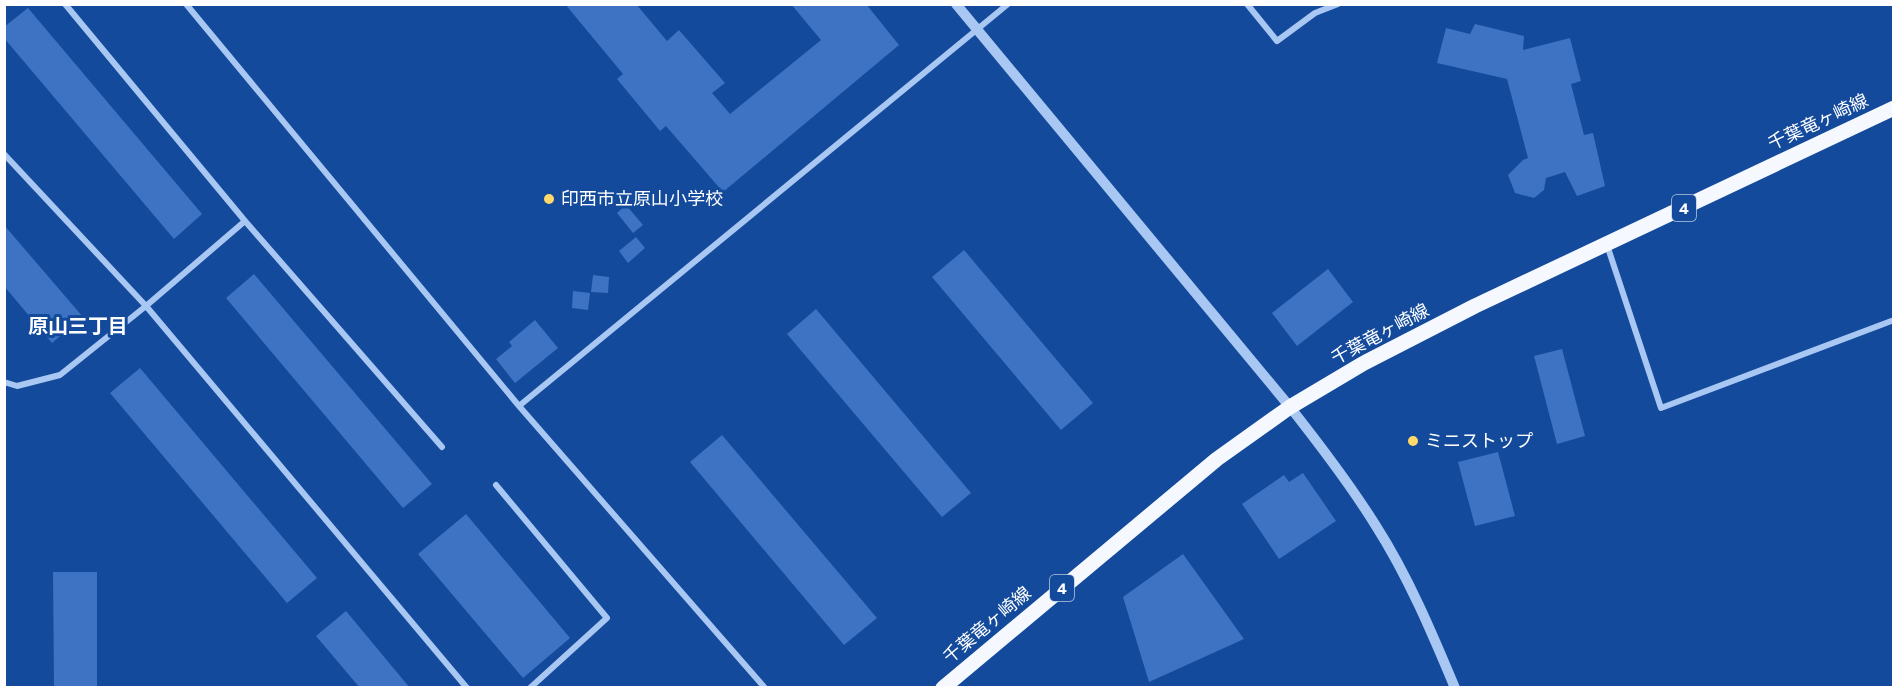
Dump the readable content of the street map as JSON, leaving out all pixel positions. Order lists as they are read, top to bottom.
{
  "streets": {
    "main road": ["千葉竜ヶ崎線", "4"]
  },
  "districts": ["原山三丁目"],
  "places": ["印西市立原山小学校", "ミニストップ"]
}
